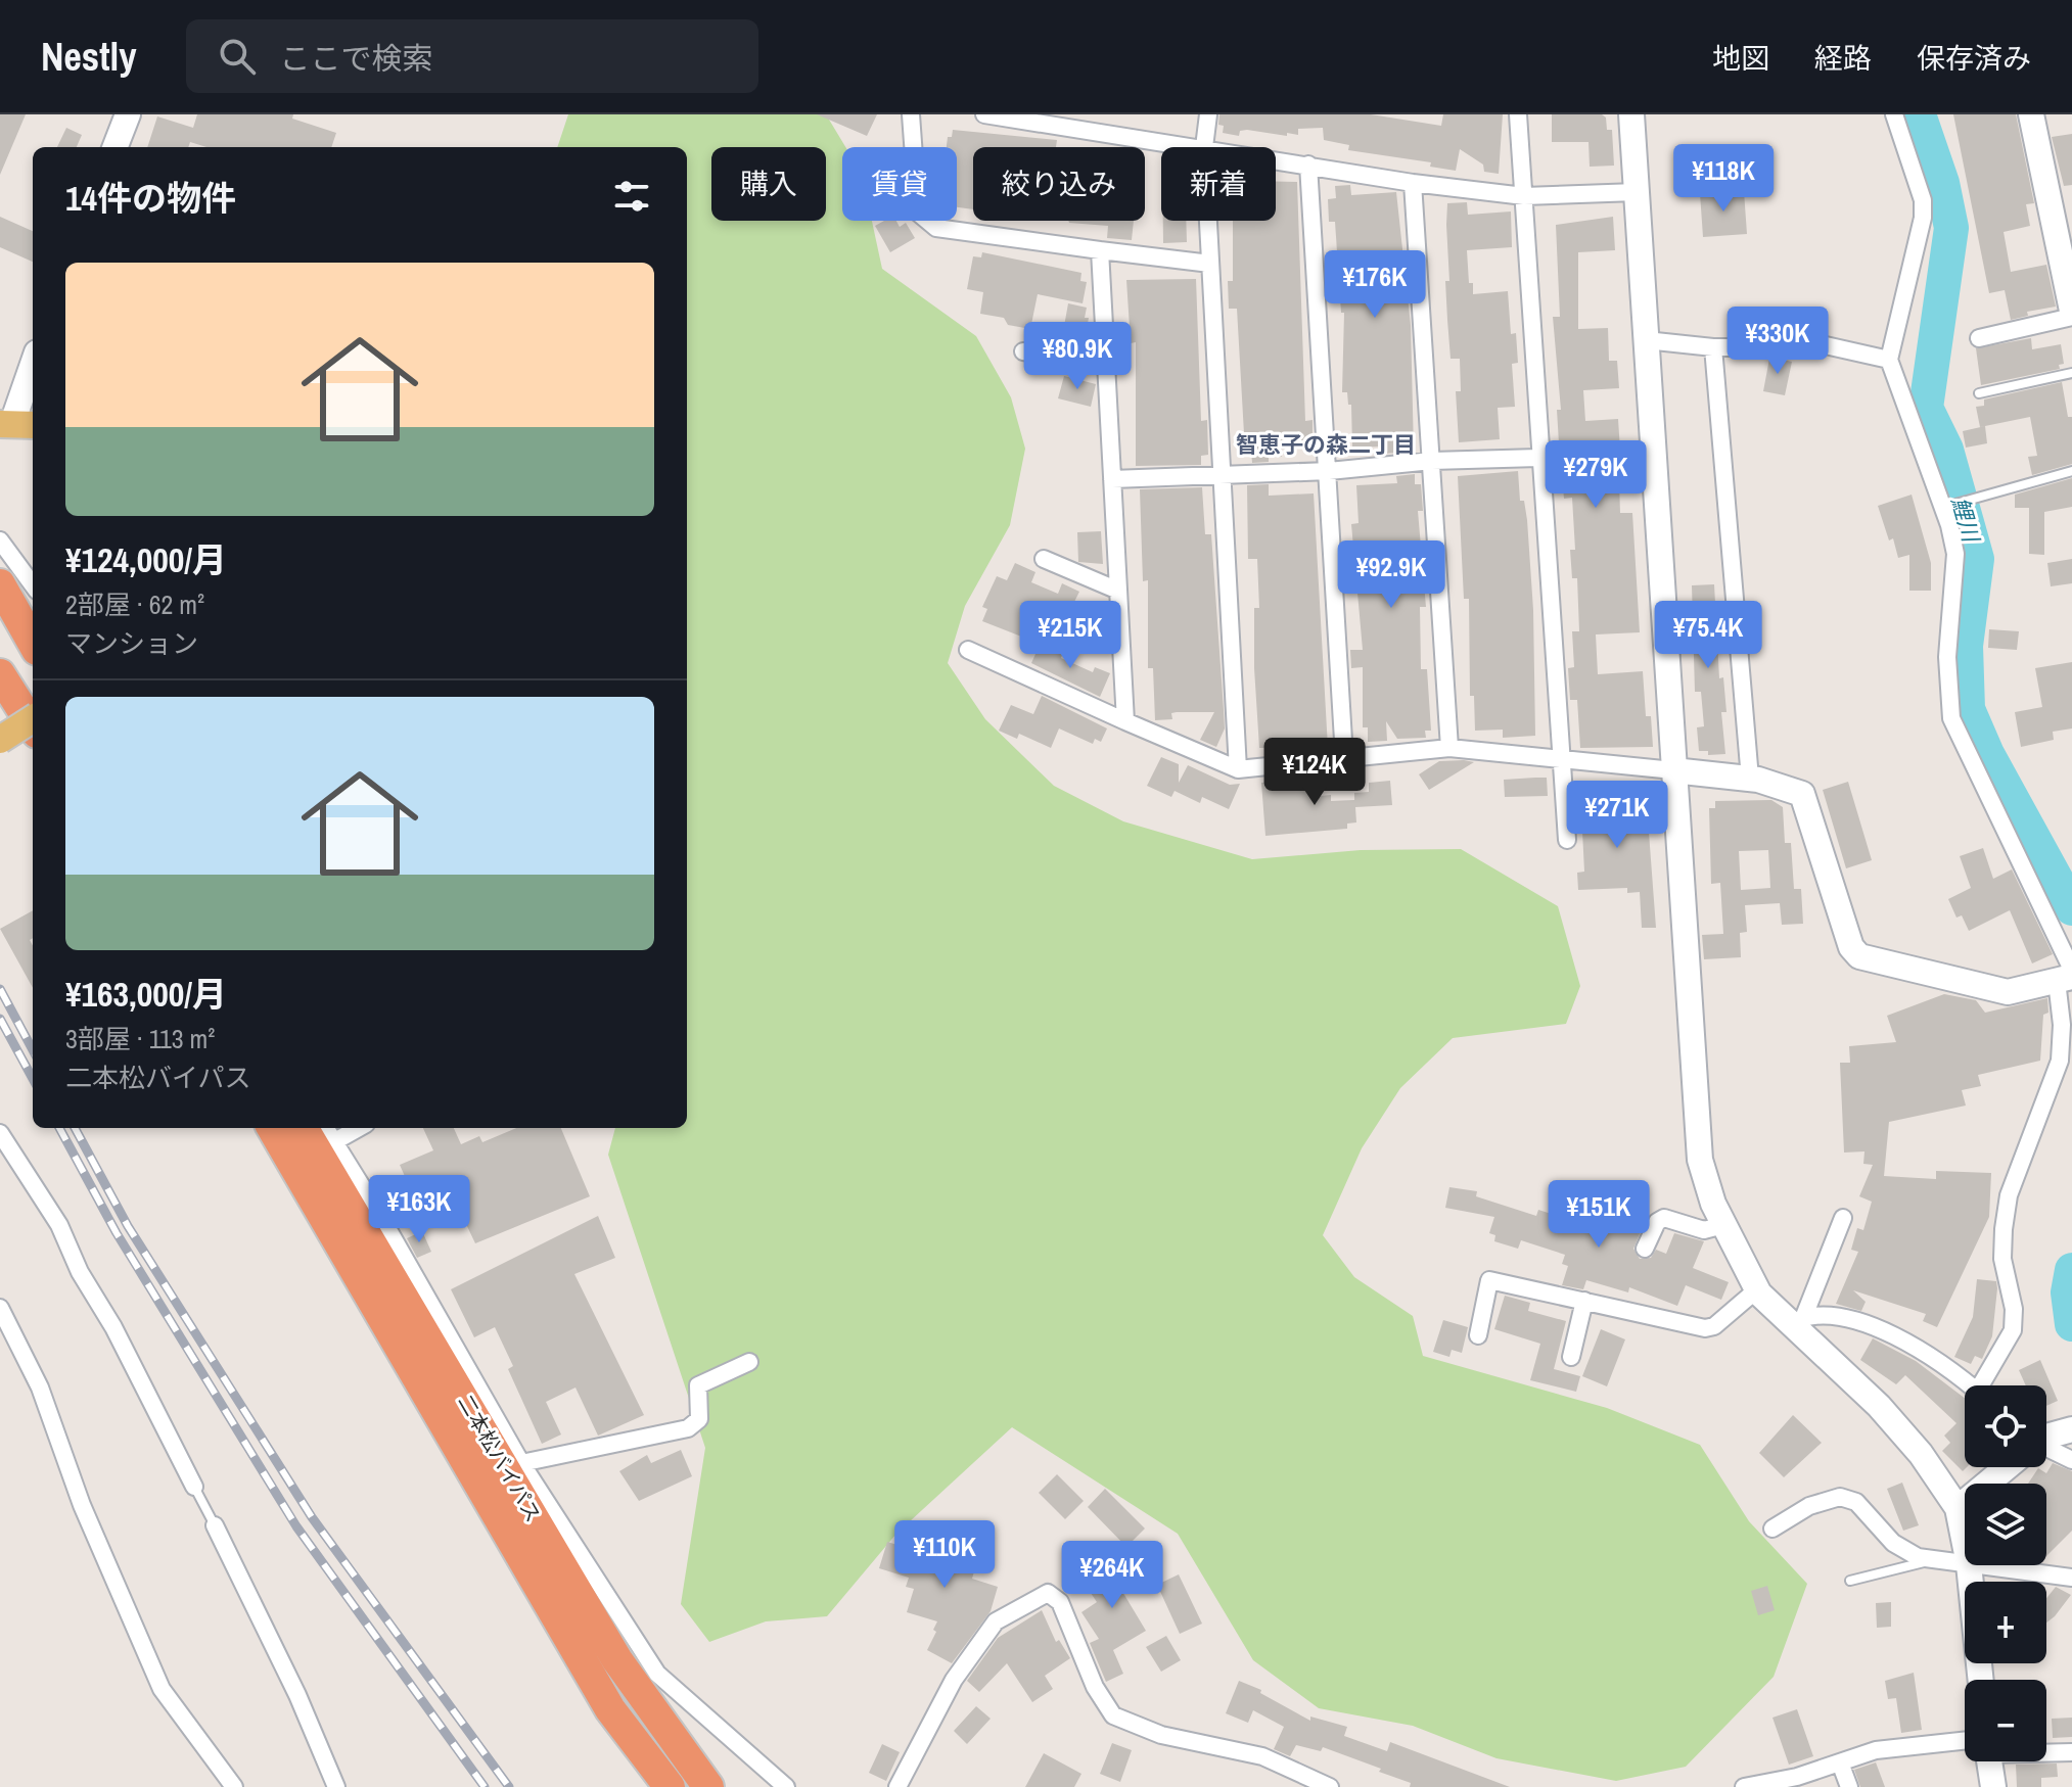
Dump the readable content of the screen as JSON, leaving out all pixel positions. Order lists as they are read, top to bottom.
{
  "streets": {
    "highway": ["二本松バイパス"]
  },
  "districts": ["智恵子の森二丁目"],
  "water": ["鯉川"],
  "page": {
    "header": "Nestly",
    "search": "ここで検索",
    "nav": ["地図", "経路", "保存済み"],
    "price": [
      "¥118K",
      "¥176K",
      "¥330K",
      "¥80.9K",
      "¥279K",
      "¥92.9K",
      "¥215K",
      "¥75.4K",
      "¥124K",
      "¥271K",
      "¥163K",
      "¥151K",
      "¥110K",
      "¥264K"
    ],
    "chip": [
      "購入",
      "賃貸",
      "絞り込み",
      "新着"
    ],
    "heading": "14件の物件",
    "list": [
      {
        "name": "¥124,000/月",
        "note": "2部屋 · 62 m² · マンション"
      },
      {
        "name": "¥163,000/月",
        "note": "3部屋 · 113 m² · 二本松バイパス"
      }
    ],
    "map_buttons": ["+", "−"]
  }
}
